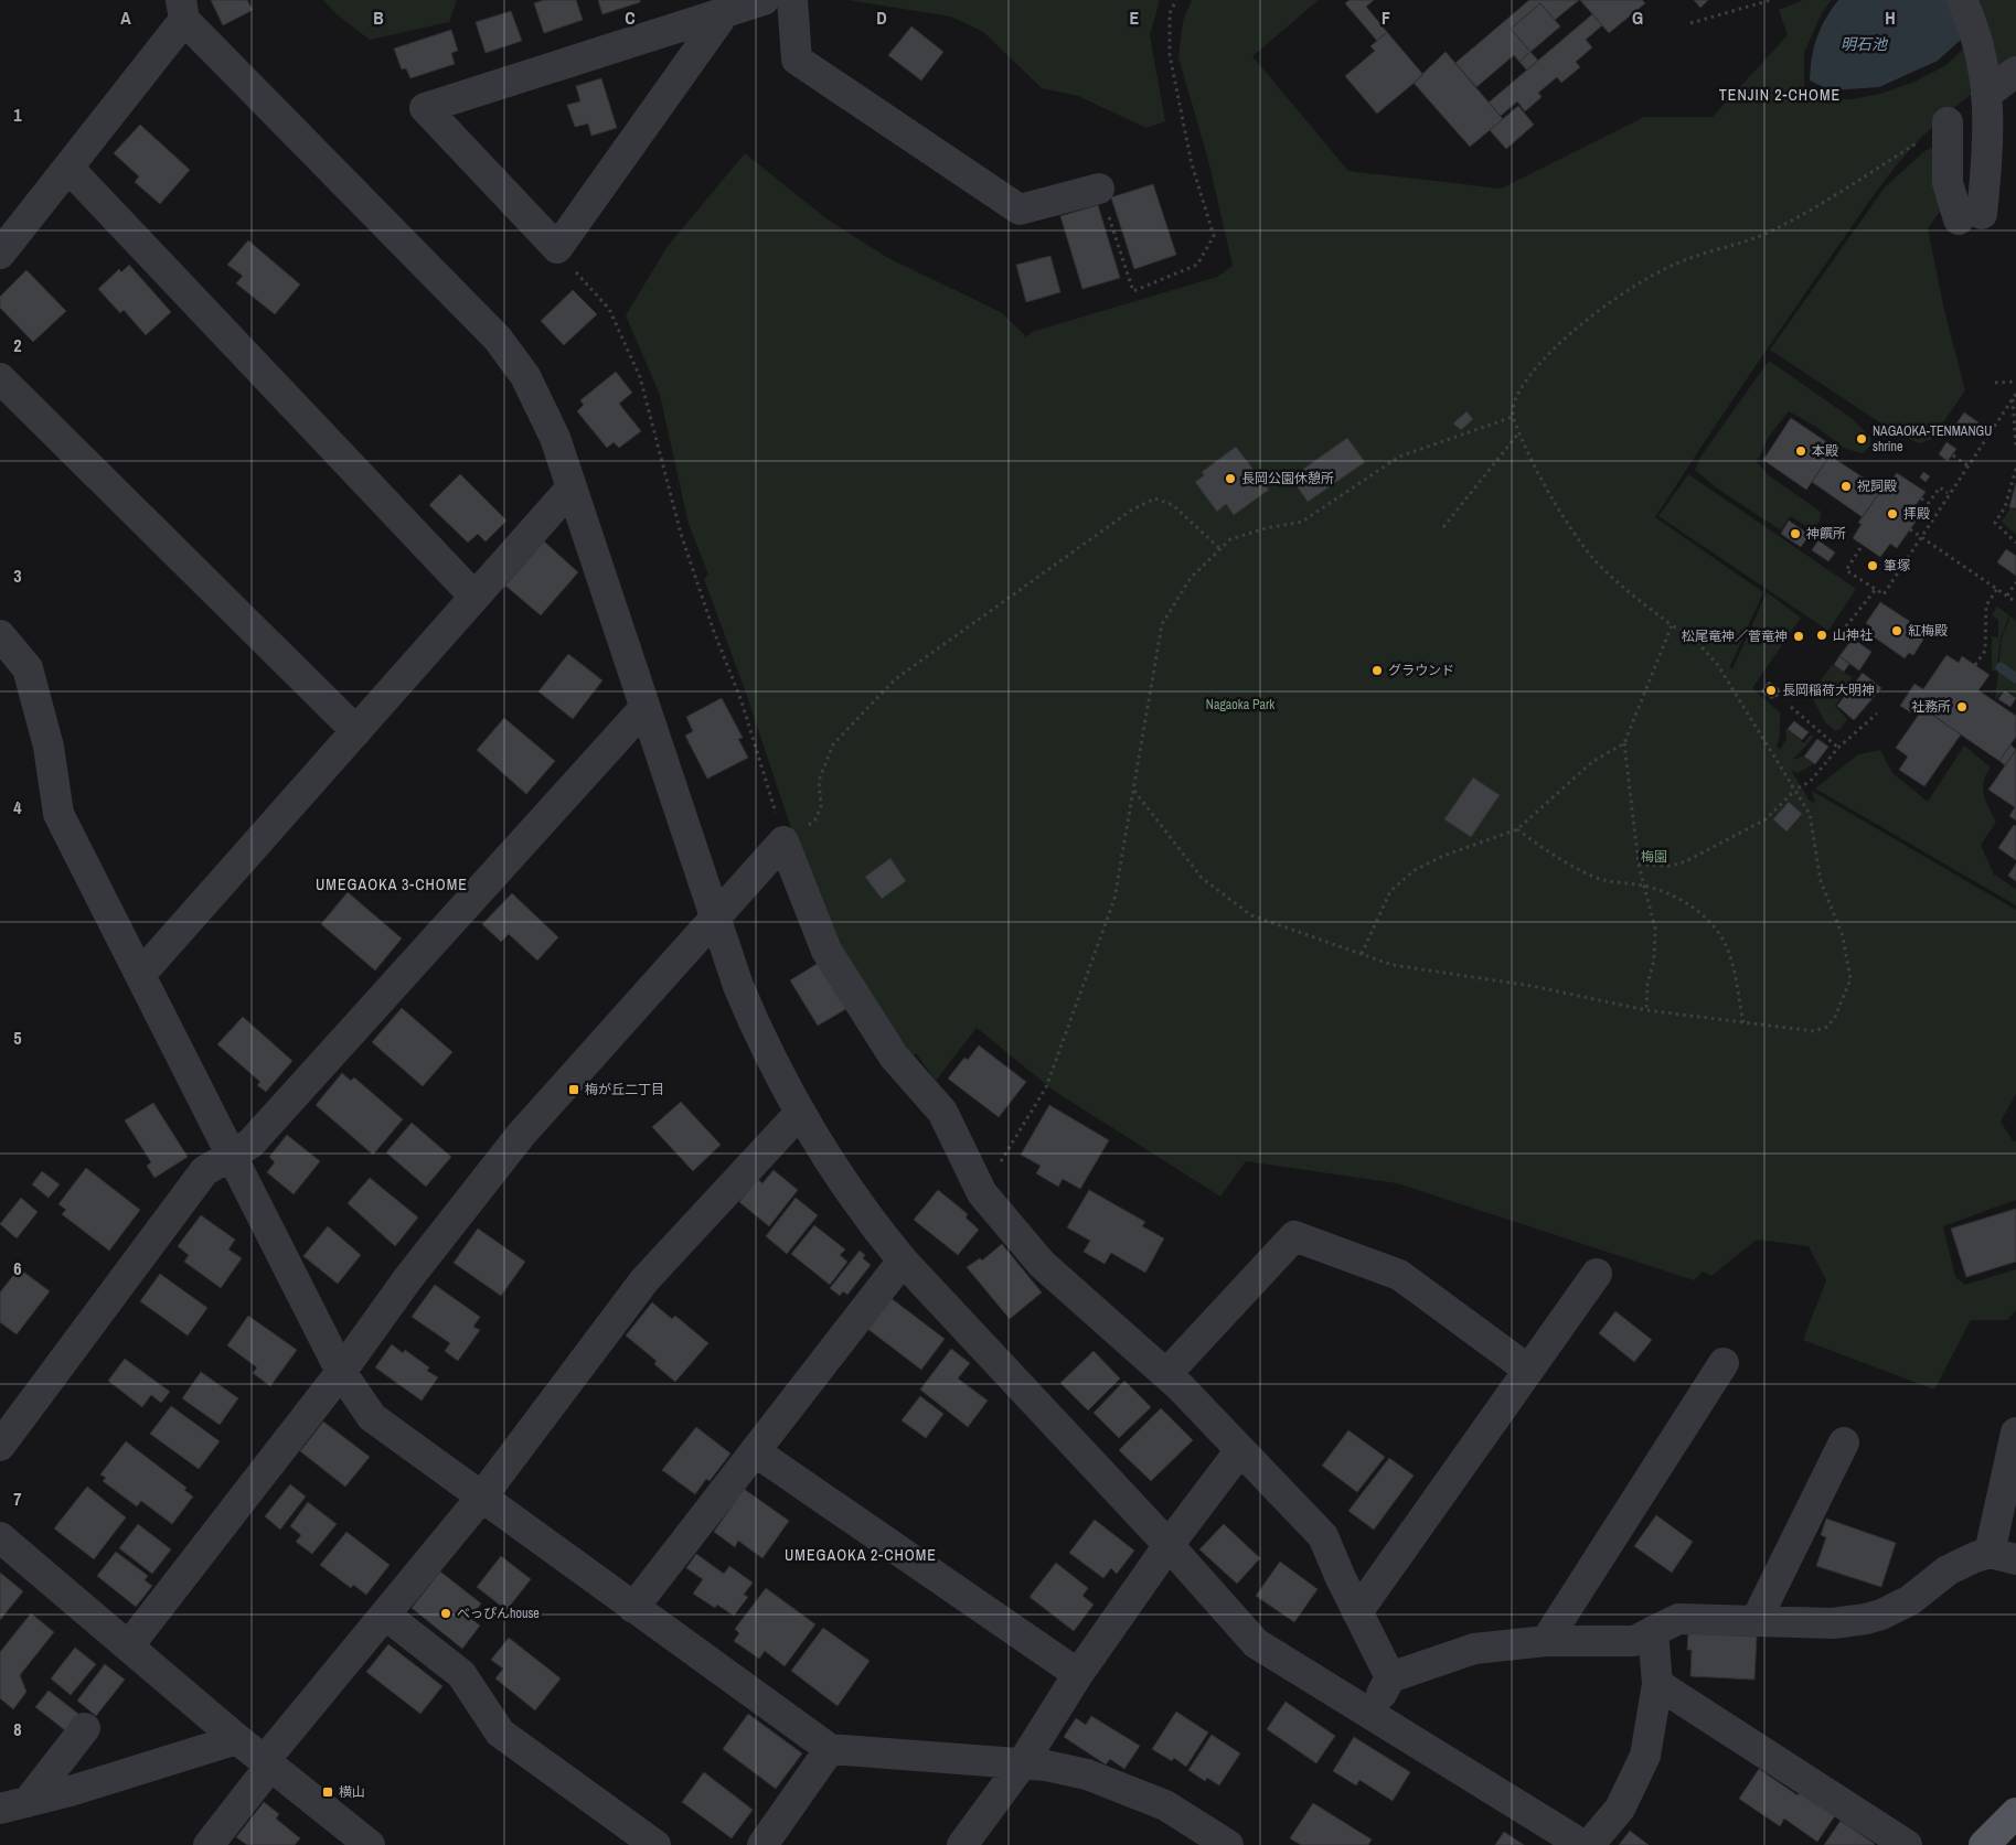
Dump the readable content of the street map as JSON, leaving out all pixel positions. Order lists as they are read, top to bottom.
{
  "districts": ["TENJIN 2-CHOME", "UMEGAOKA 3-CHOME", "UMEGAOKA 2-CHOME"],
  "water": ["明石池"],
  "parks": ["Nagaoka Park", "梅園"],
  "places": {
    "other": [
      "NAGAOKA-TENMANGU shrine",
      "本殿",
      "長岡公園休憩所",
      "祝詞殿",
      "拝殿",
      "神饌所",
      "筆塚",
      "紅梅殿",
      "山神社",
      "松尾竜神／菅竜神",
      "グラウンド",
      "長岡稲荷大明神",
      "社務所",
      "べっぴんhouse"
    ],
    "transit": ["梅が丘二丁目", "横山"]
  },
  "grid": {
    "columns": [
      "A",
      "B",
      "C",
      "D",
      "E",
      "F",
      "G",
      "H"
    ],
    "rows": [
      "1",
      "2",
      "3",
      "4",
      "5",
      "6",
      "7",
      "8"
    ]
  }
}
